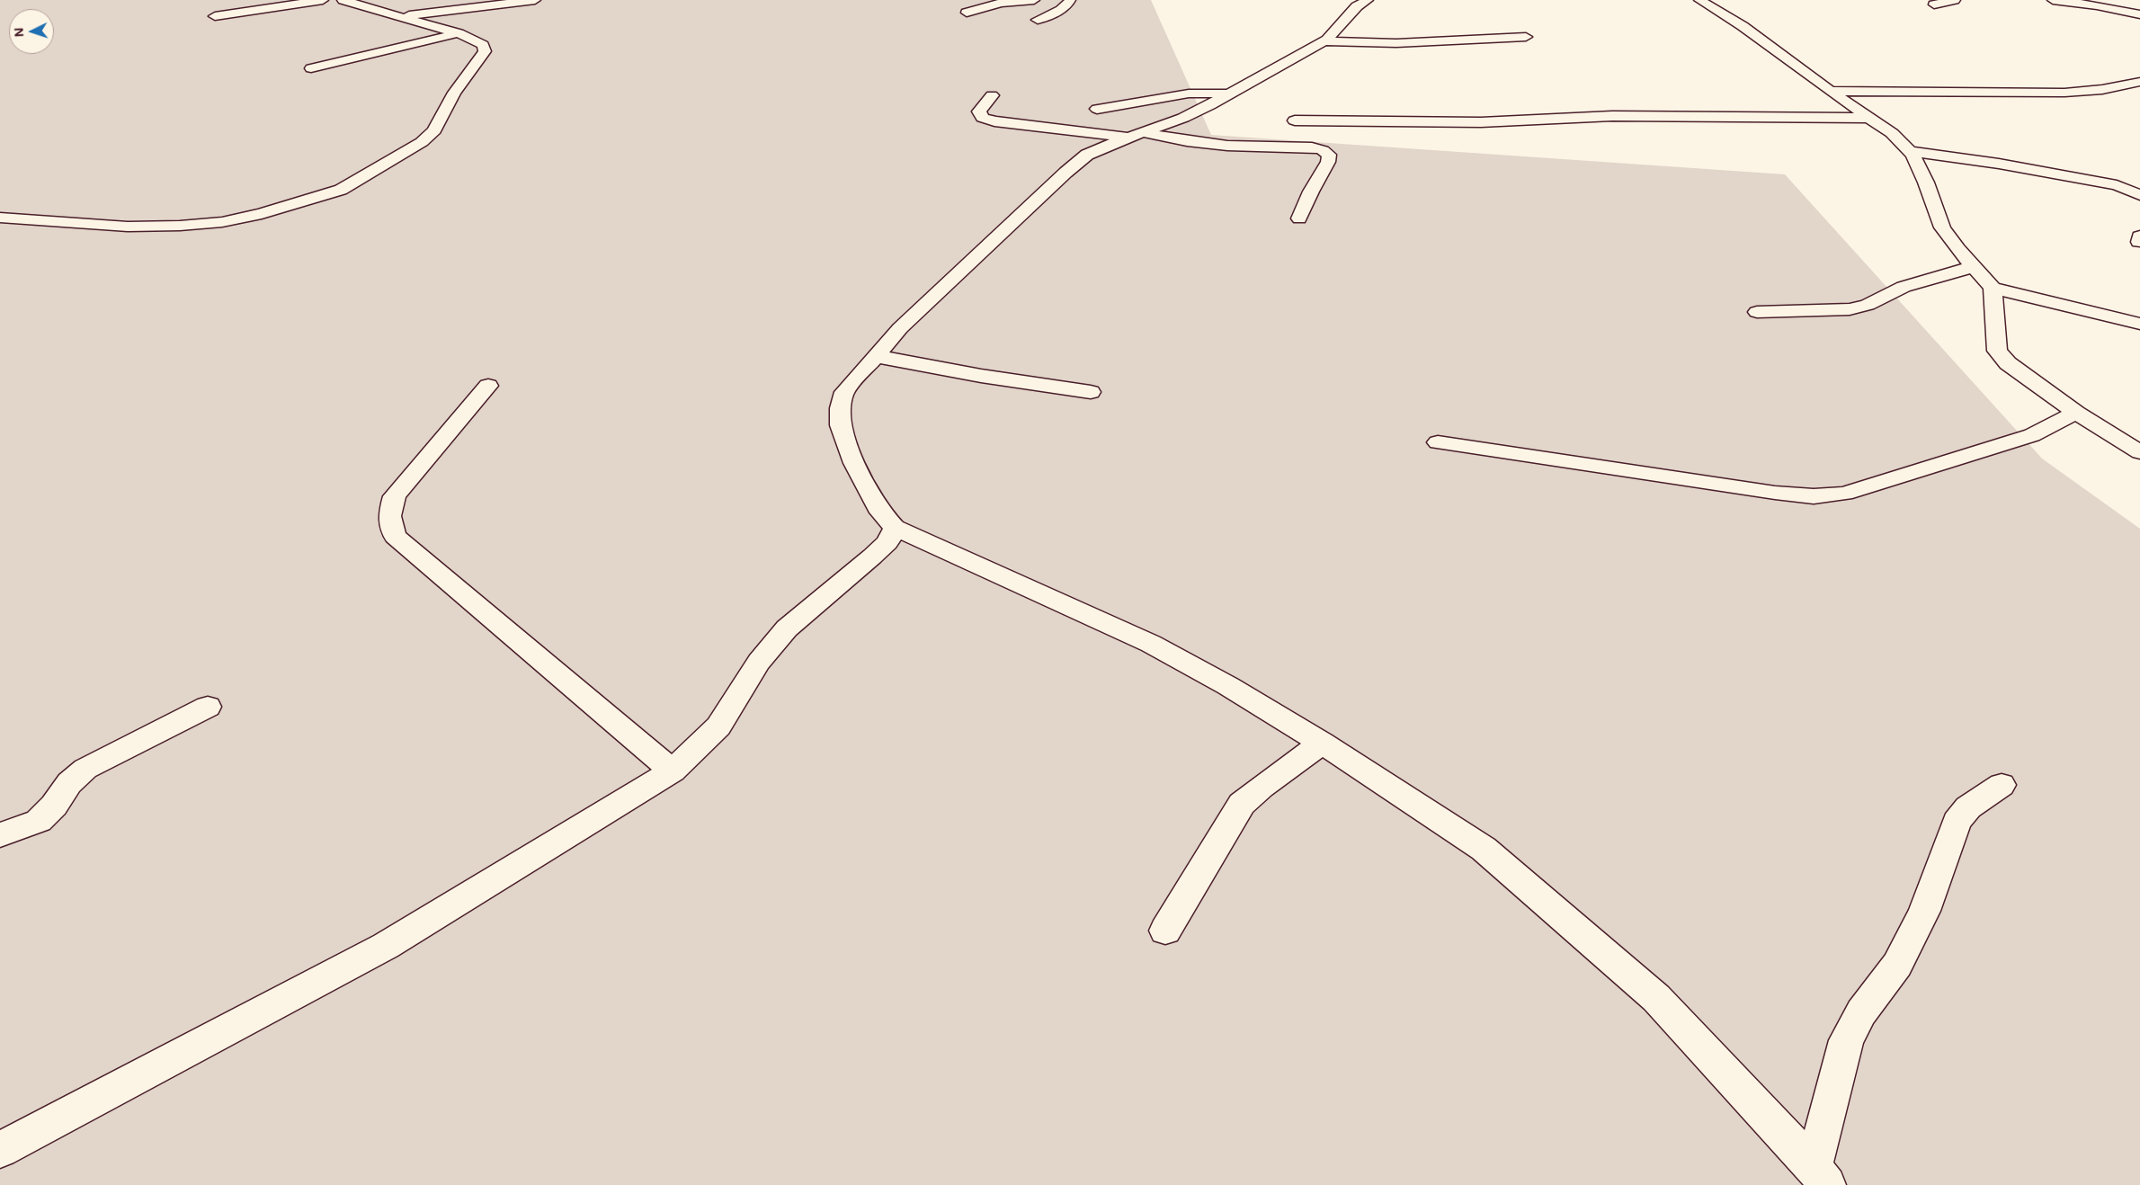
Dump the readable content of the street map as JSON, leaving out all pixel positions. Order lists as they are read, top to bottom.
{
  "north": "left"
}
